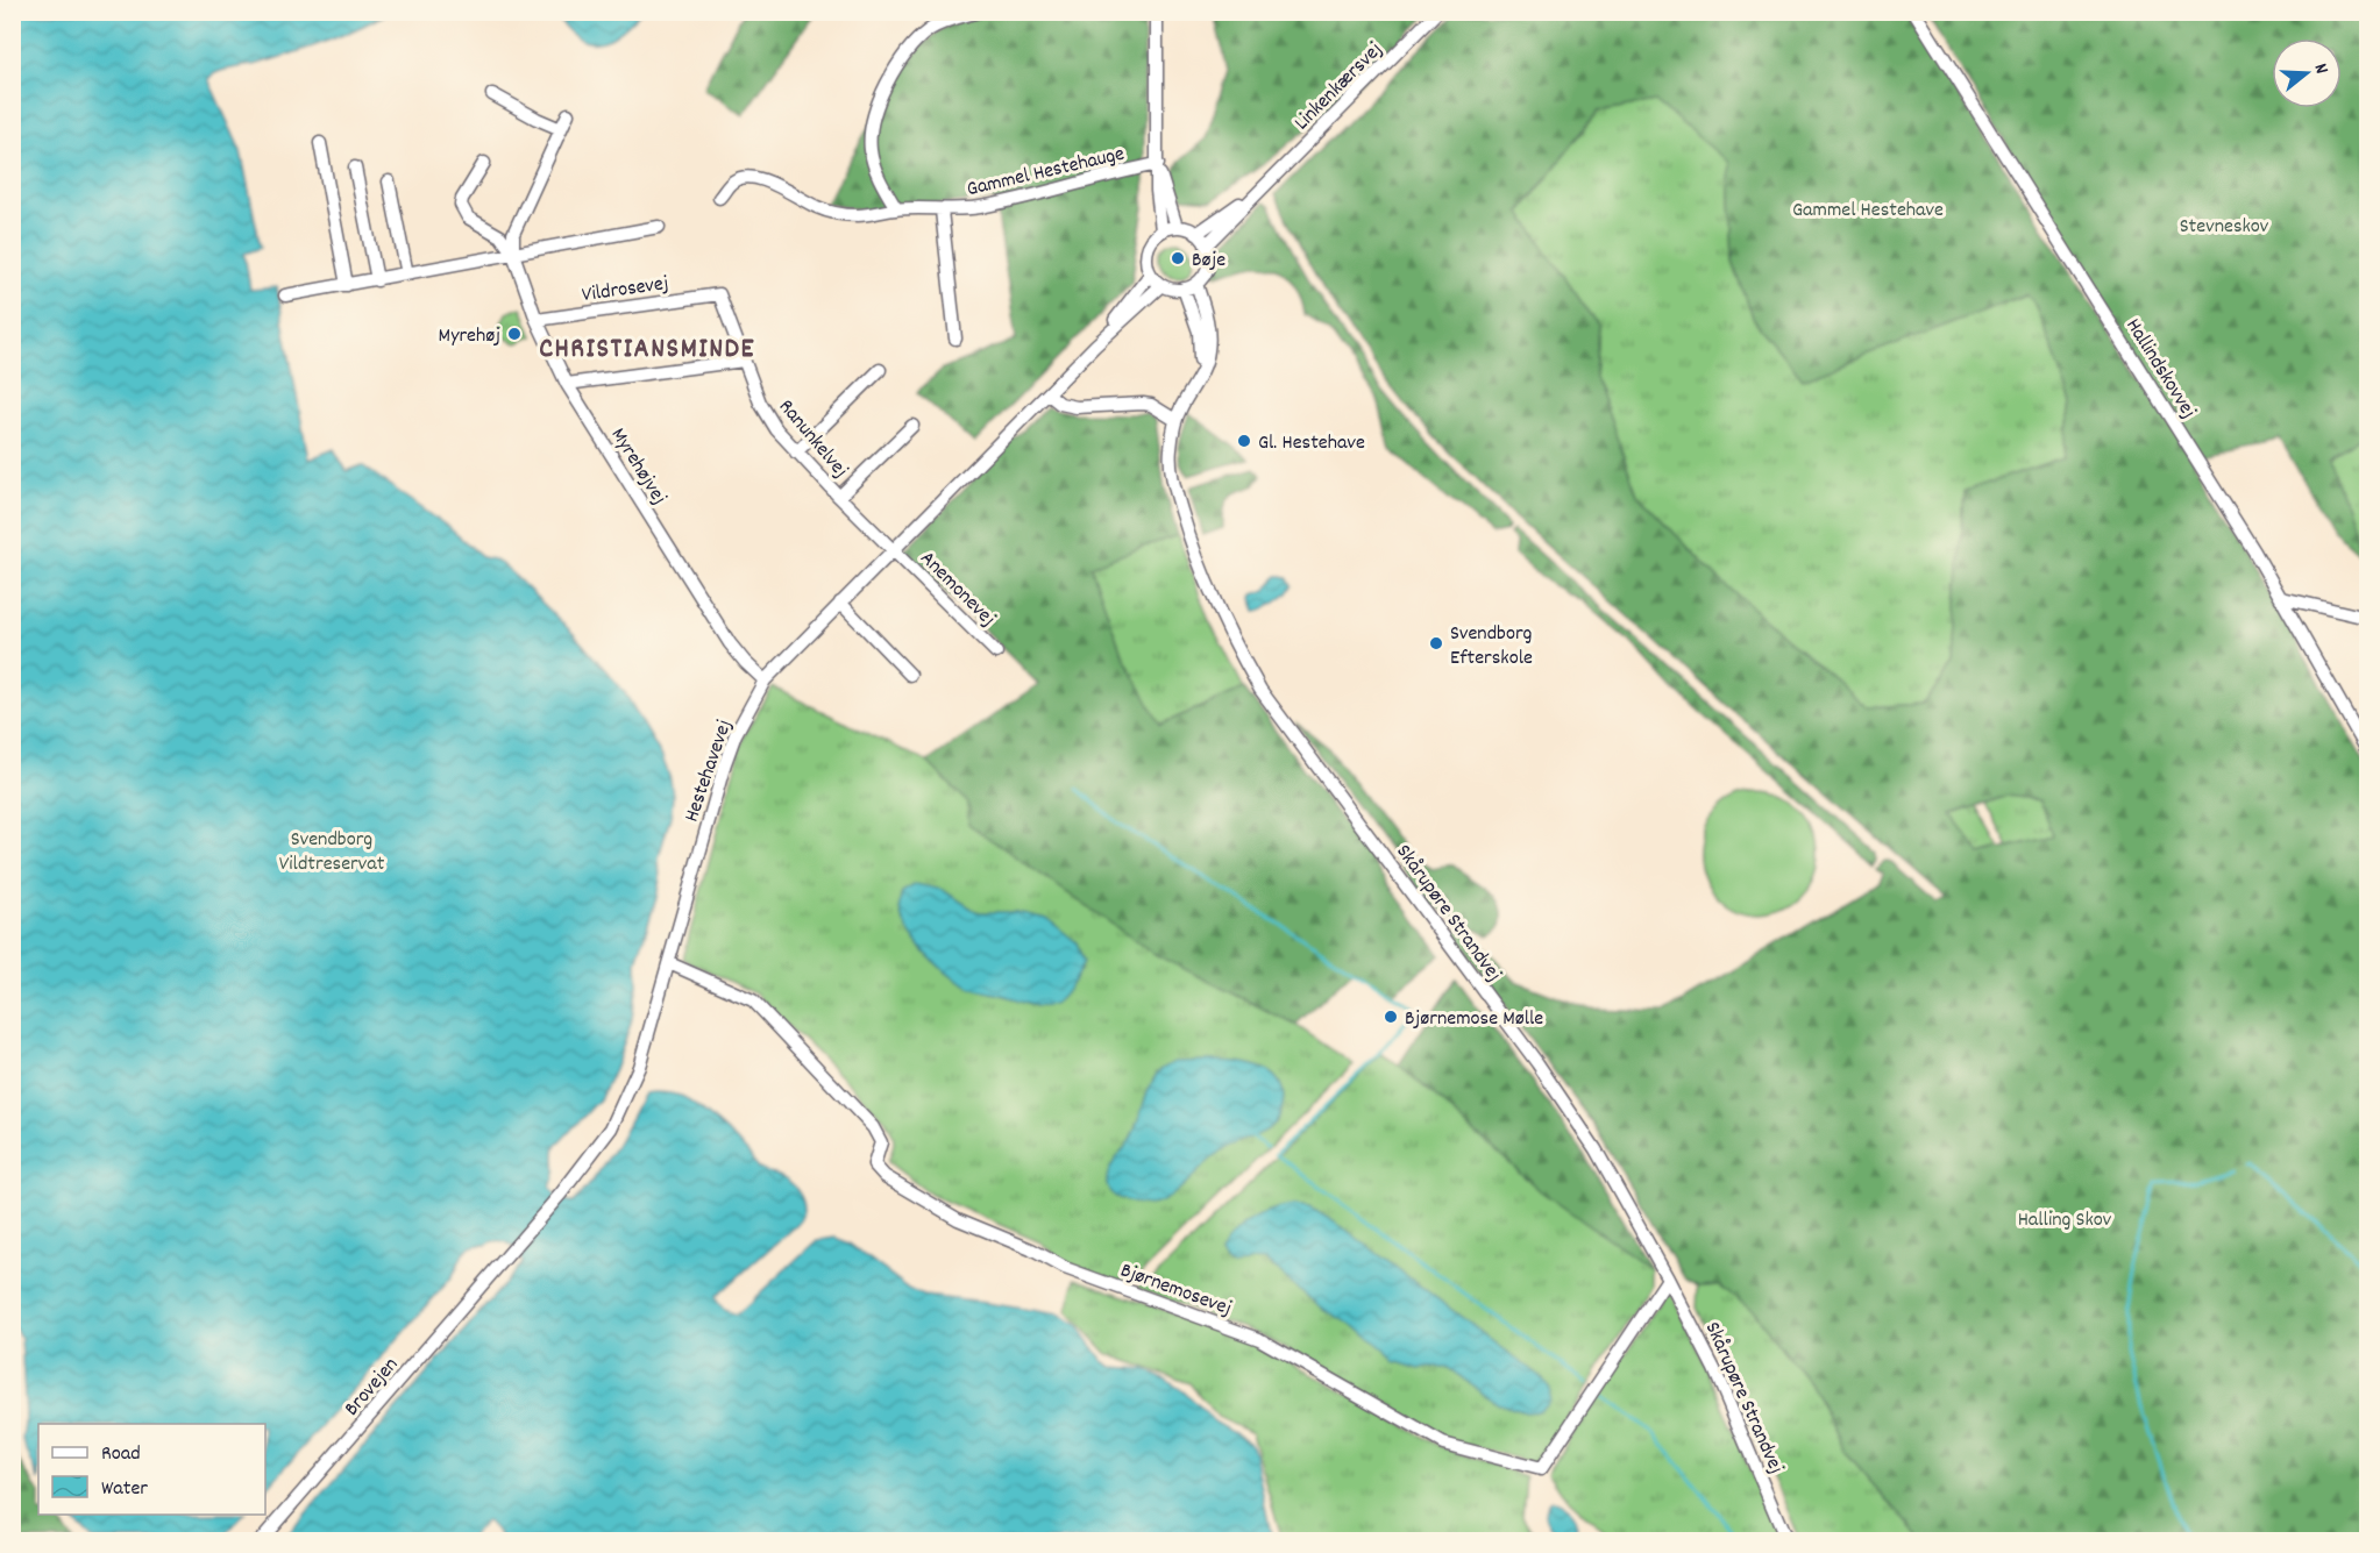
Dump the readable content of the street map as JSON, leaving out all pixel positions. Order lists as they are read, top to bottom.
{
  "streets": {
    "street": [
      "Linkenkærsvej",
      "Gammel Hestehauge",
      "Vildrosevej",
      "Hallindskovvej",
      "Ranunkelvej",
      "Myrehøjvej",
      "Anemonevej",
      "Hestehavevej",
      "Skårupøre Strandvej",
      "Bjørnemosevej",
      "Brovejen"
    ]
  },
  "crossings": [
    ["Linkenkærsvej", "Hestehavevej"],
    ["Linkenkærsvej", "Skårupøre Strandvej"],
    ["Vildrosevej", "Ranunkelvej"],
    ["Vildrosevej", "Myrehøjvej"],
    ["Ranunkelvej", "Anemonevej"],
    ["Ranunkelvej", "Hestehavevej"],
    ["Myrehøjvej", "Hestehavevej"],
    ["Anemonevej", "Hestehavevej"],
    ["Hestehavevej", "Skårupøre Strandvej"],
    ["Hestehavevej", "Bjørnemosevej"],
    ["Hestehavevej", "Brovejen"],
    ["Skårupøre Strandvej", "Bjørnemosevej"]
  ],
  "districts": ["CHRISTIANSMINDE"],
  "parks": [
    "Gammel Hestehave",
    "Stevneskov",
    "Svendborg Vildtreservat",
    "Halling Skov"
  ],
  "places": [
    "Bøje",
    "Myrehøj",
    "Gl. Hestehave",
    "Svendborg Efterskole",
    "Bjørnemose Mølle"
  ],
  "legend": ["Road", "Water"],
  "north": "right"
}
